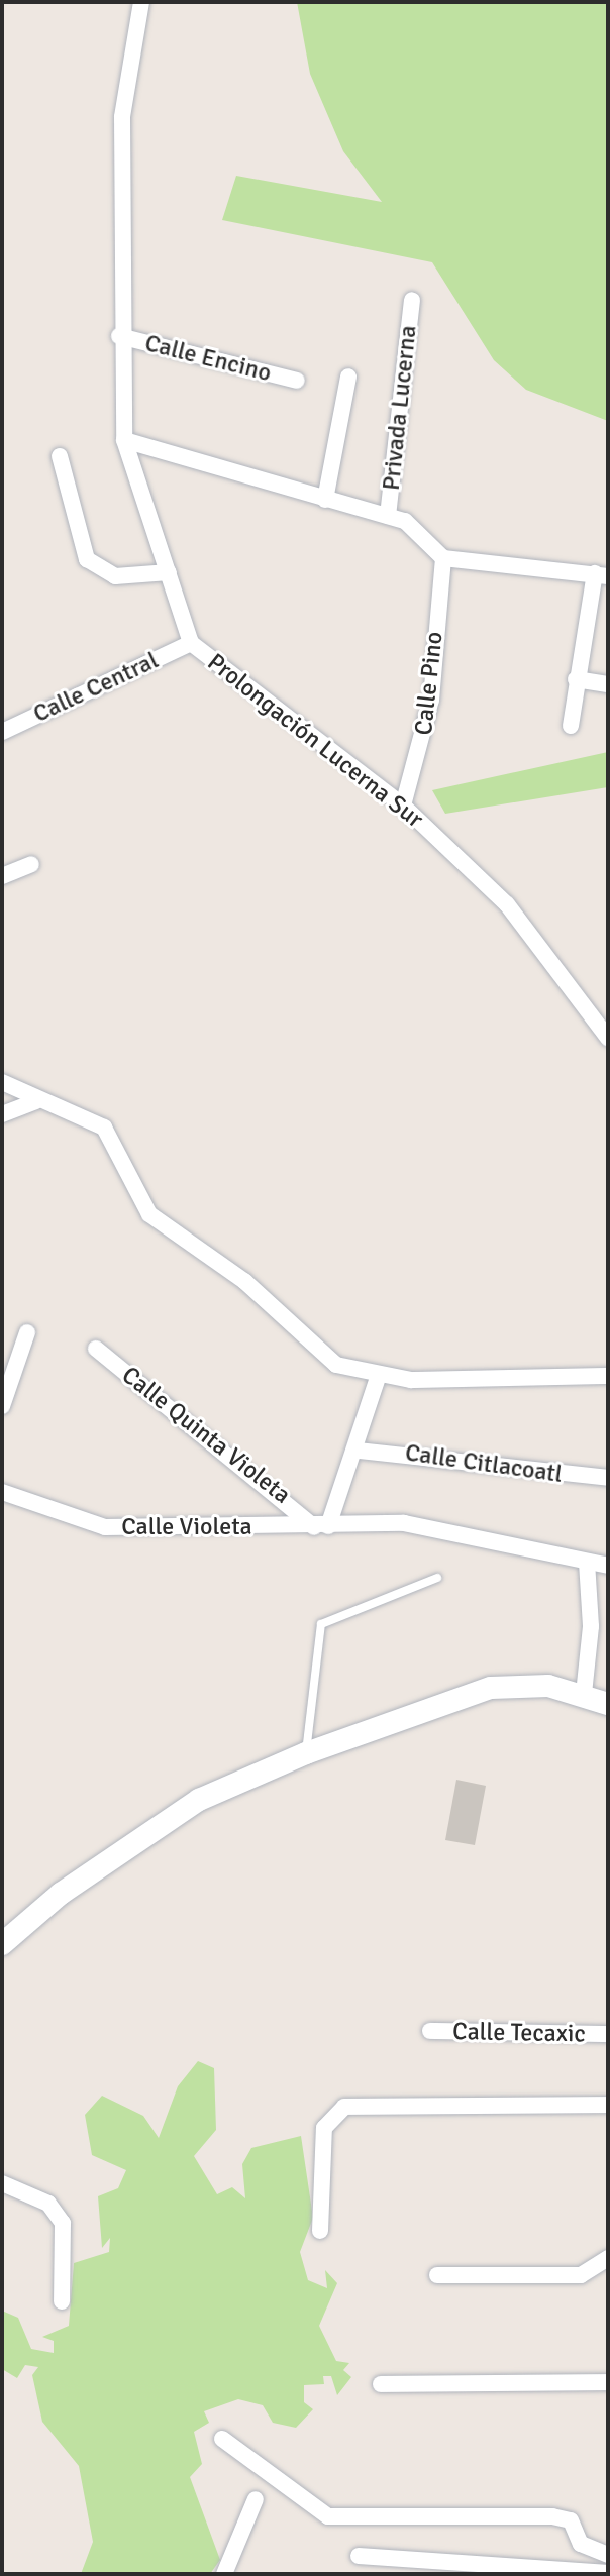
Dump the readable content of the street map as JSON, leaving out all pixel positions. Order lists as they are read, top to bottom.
{
  "streets": {
    "street": [
      "Calle Encino",
      "Privada Lucerna",
      "Calle Pino",
      "Calle Central",
      "Prolongación Lucerna Sur",
      "Calle Quinta Violeta",
      "Calle Citlacoatl",
      "Calle Violeta",
      "Calle Tecaxic"
    ]
  },
  "crossings": [
    ["Calle Encino", "Prolongación Lucerna Sur"],
    ["Calle Pino", "Prolongación Lucerna Sur"],
    ["Calle Central", "Prolongación Lucerna Sur"],
    ["Calle Quinta Violeta", "Calle Violeta"]
  ]
}
